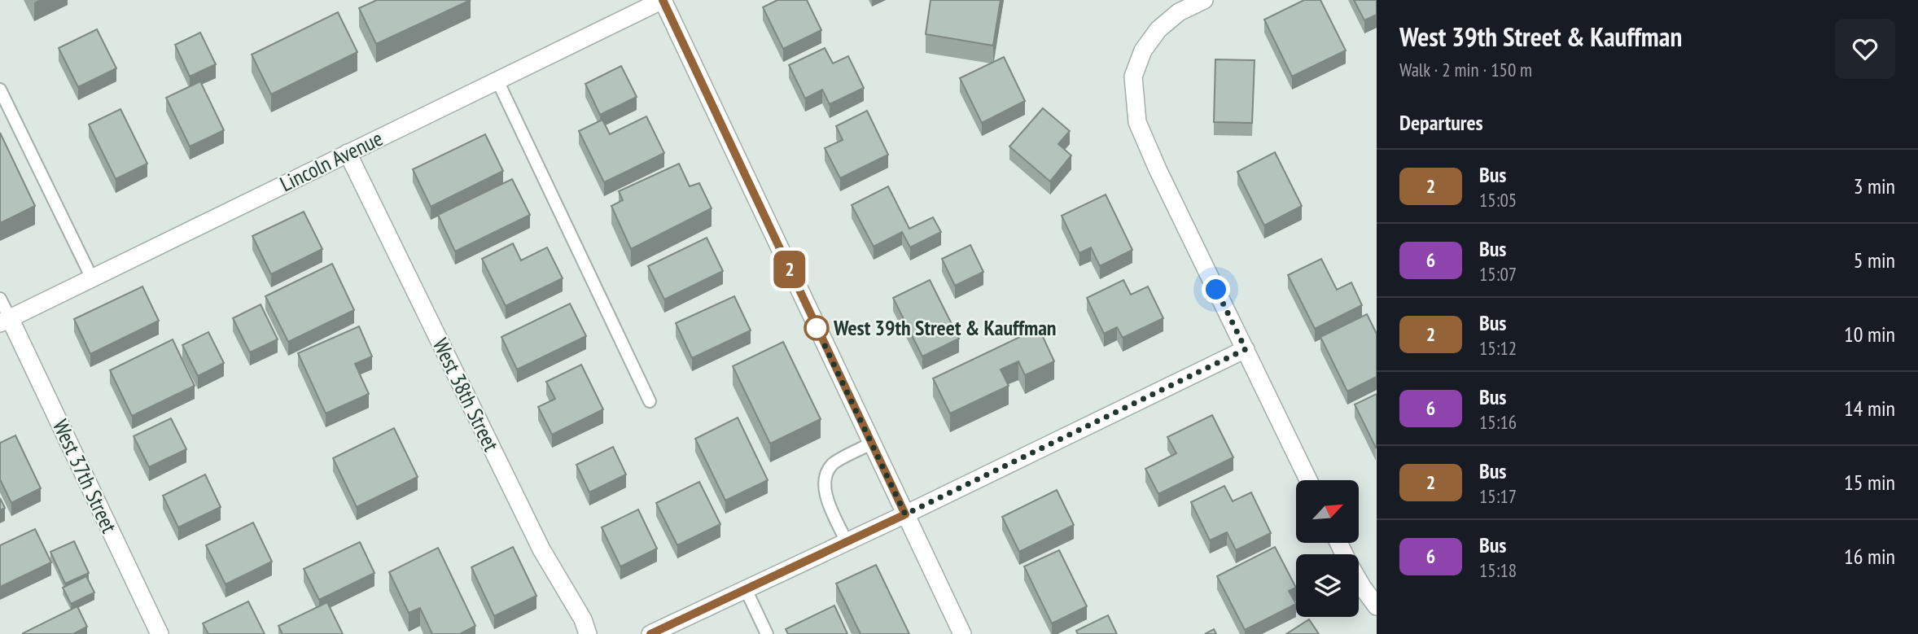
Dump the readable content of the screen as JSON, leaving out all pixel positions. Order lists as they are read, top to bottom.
{
  "streets": {
    "street": ["Lincoln Avenue", "West 38th Street", "West 37th Street"]
  },
  "crossings": [
    ["Lincoln Avenue", "West 38th Street"],
    ["Lincoln Avenue", "West 37th Street"]
  ],
  "places": ["West 39th Street & Kauffman"],
  "lines": ["bus line 2"],
  "north": "top right",
  "page": {
    "on_map": "2",
    "heading": [
      ["West 39th Street & Kauffman", "Walk · 2 min · 150 m"],
      "Departures"
    ],
    "list": [
      {
        "mark": "2",
        "name": "Bus",
        "note": "15:05",
        "value": "3 min"
      },
      {
        "mark": "6",
        "name": "Bus",
        "note": "15:07",
        "value": "5 min"
      },
      {
        "mark": "2",
        "name": "Bus",
        "note": "15:12",
        "value": "10 min"
      },
      {
        "mark": "6",
        "name": "Bus",
        "note": "15:16",
        "value": "14 min"
      },
      {
        "mark": "2",
        "name": "Bus",
        "note": "15:17",
        "value": "15 min"
      },
      {
        "mark": "6",
        "name": "Bus",
        "note": "15:18",
        "value": "16 min"
      }
    ]
  }
}
